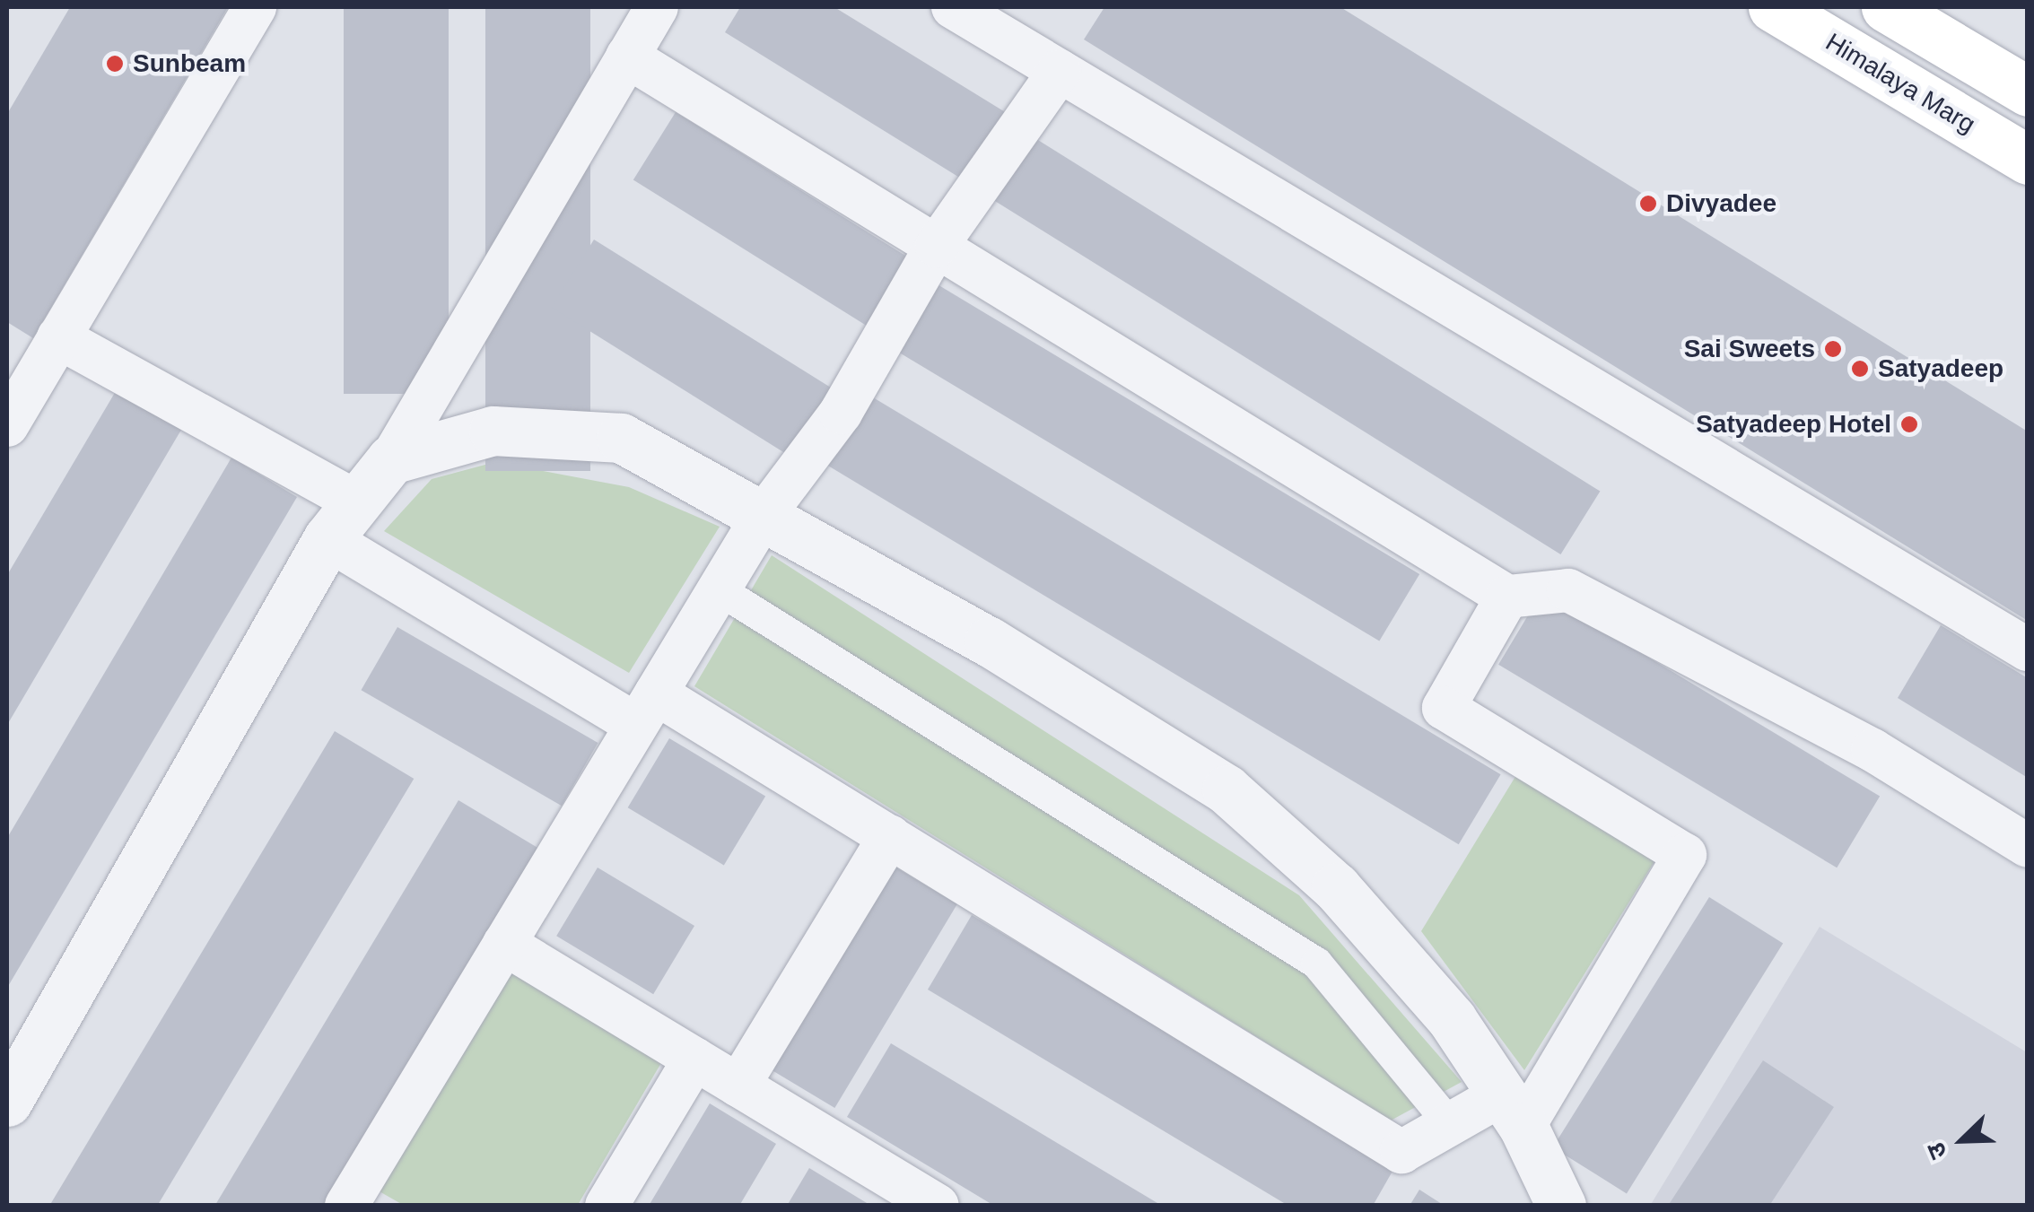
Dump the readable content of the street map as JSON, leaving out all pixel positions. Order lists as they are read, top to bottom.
{
  "streets": {
    "main road": ["Himalaya Marg"]
  },
  "places": [
    "Sunbeam",
    "Divyadee",
    "Sai Sweets",
    "Satyadeep",
    "Satyadeep Hotel"
  ],
  "north": "bottom left"
}
